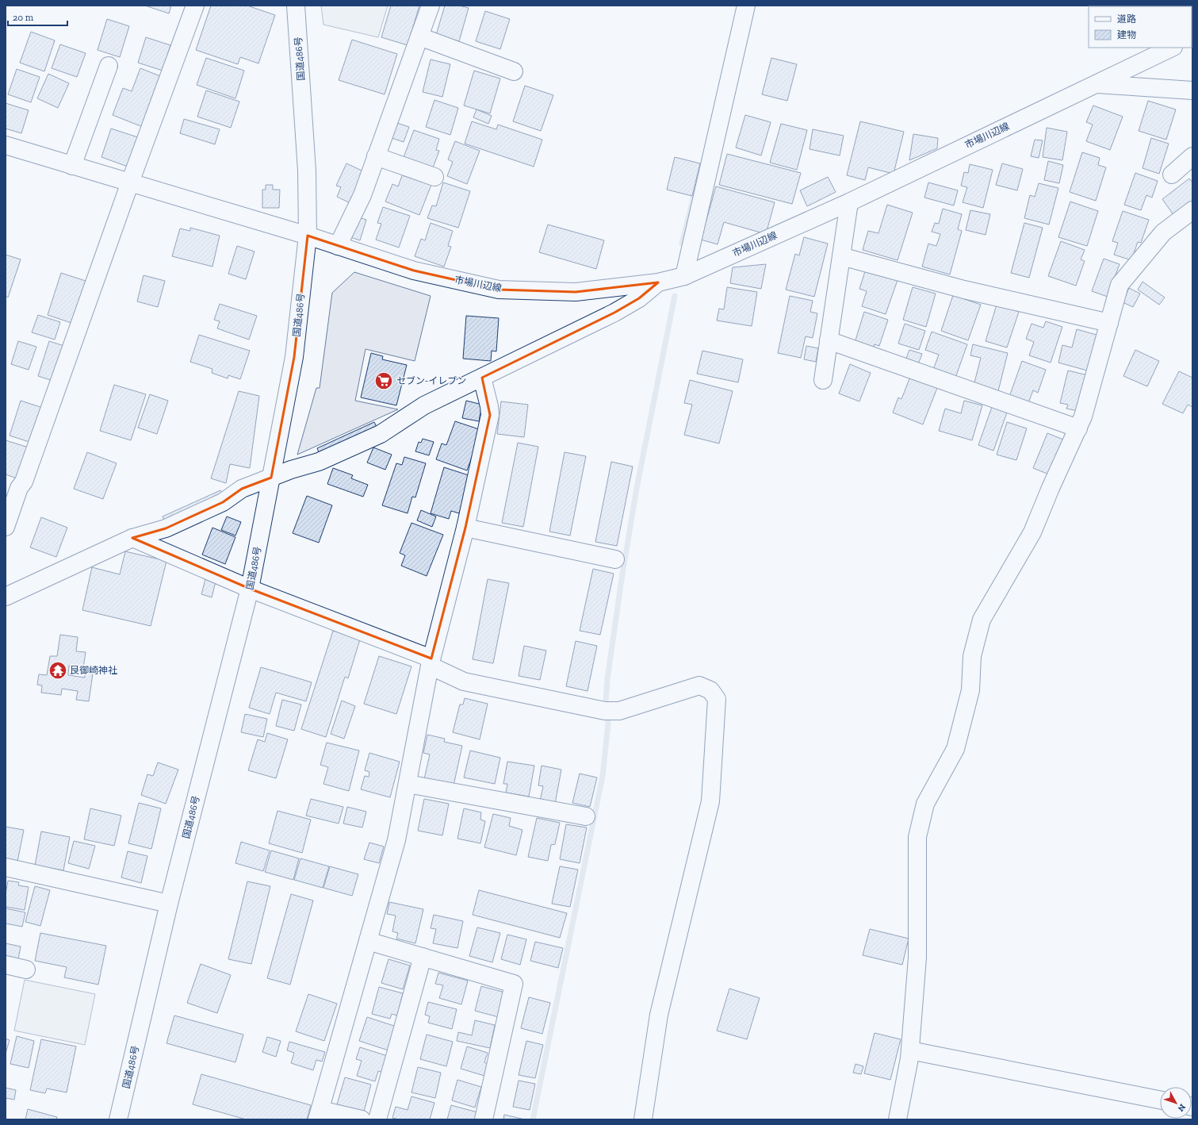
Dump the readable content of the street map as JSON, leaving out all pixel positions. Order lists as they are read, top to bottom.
{
  "streets": {
    "main road": ["国道486号", "市場川辺線"]
  },
  "crossings": [
    ["国道486号", "市場川辺線"]
  ],
  "places": {
    "supermarket": ["セブン-イレブン"],
    "temple": ["艮御崎神社"]
  },
  "legend": ["道路", "建物"],
  "scale_bar": "20 m",
  "north": "bottom right"
}
